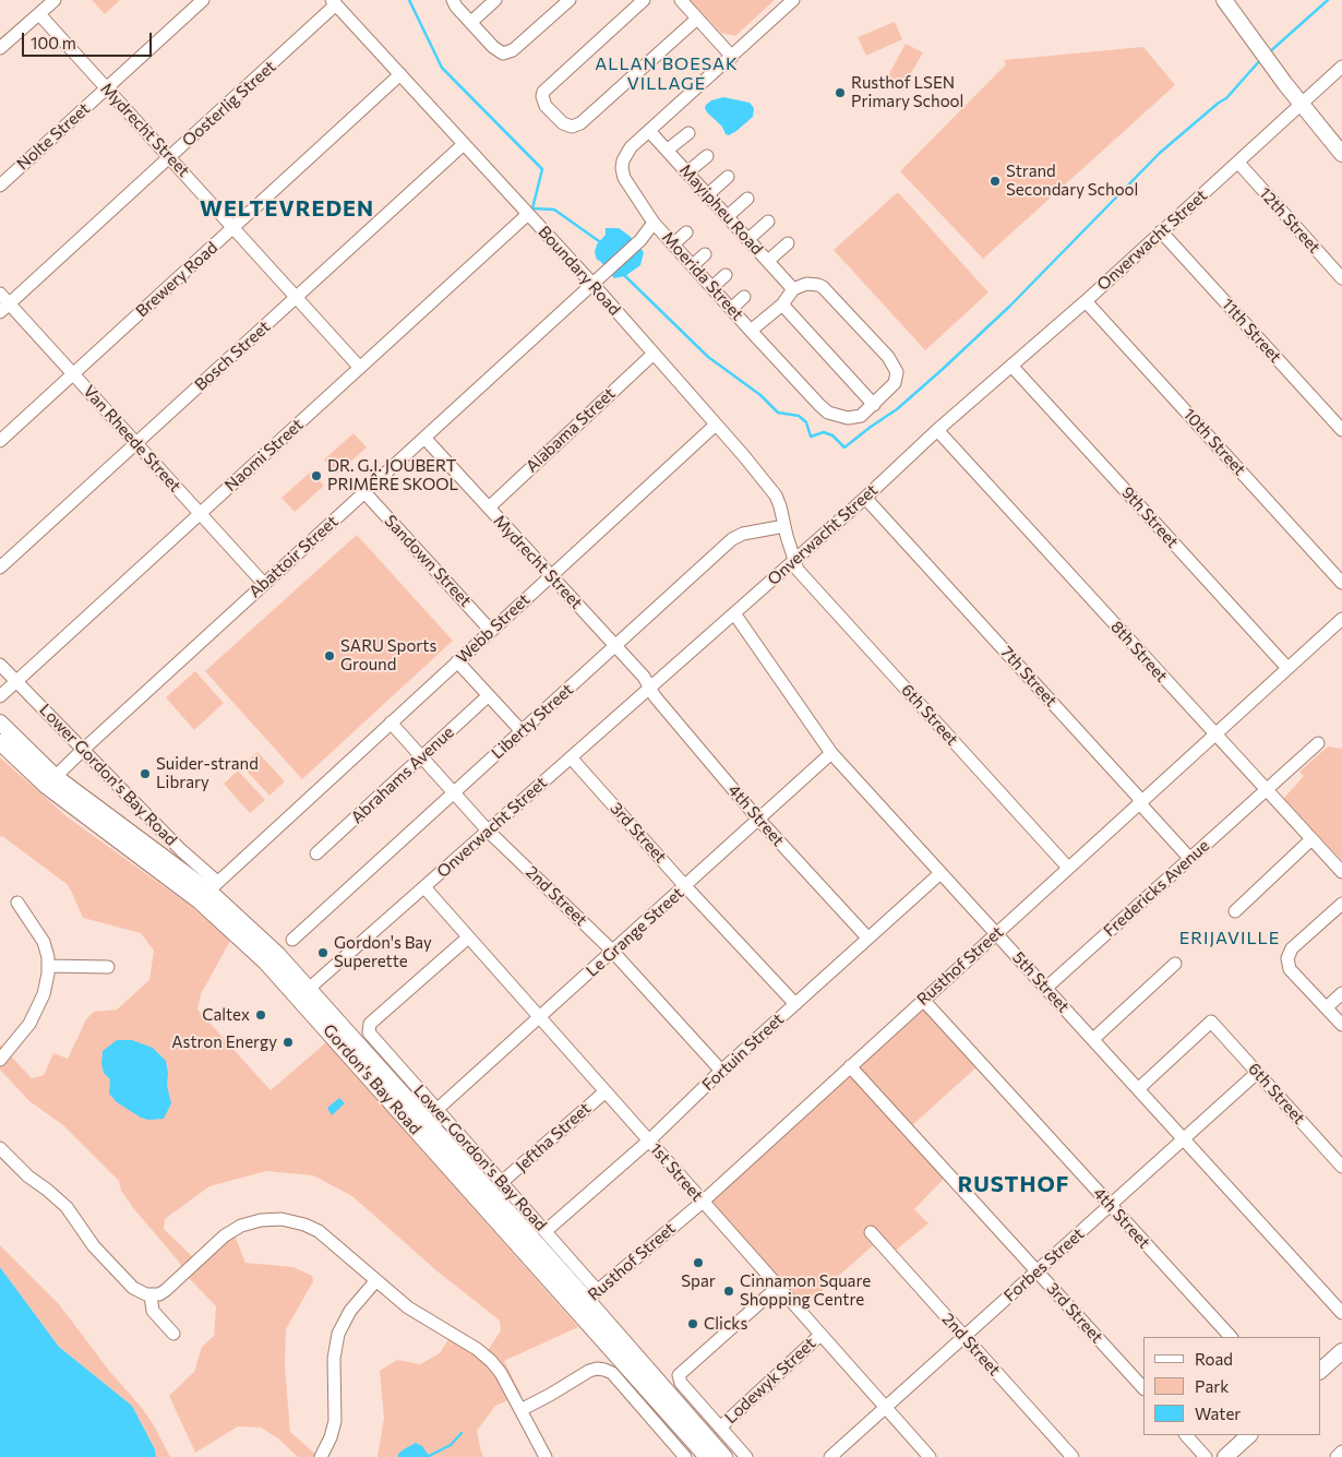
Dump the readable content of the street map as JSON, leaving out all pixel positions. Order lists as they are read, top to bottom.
{
  "streets": {
    "main road": ["Gordon's Bay Road"],
    "street": [
      "Oosterlig Street",
      "Mydrecht Street",
      "Nolte Street",
      "Mayipheu Road",
      "12th Street",
      "Onverwacht Street",
      "Boundary Road",
      "Moerida Street",
      "Brewery Road",
      "11th Street",
      "Bosch Street",
      "Alabama Street",
      "Van Rheede Street",
      "10th Street",
      "Naomi Street",
      "9th Street",
      "Abattoir Street",
      "Sandown Street",
      "Webb Street",
      "8th Street",
      "7th Street",
      "6th Street",
      "Liberty Street",
      "Lower Gordon's Bay Road",
      "Abrahams Avenue",
      "4th Street",
      "3rd Street",
      "Fredericks Avenue",
      "2nd Street",
      "Le Grange Street",
      "Rusthof Street",
      "5th Street",
      "Fortuin Street",
      "Jeftha Street",
      "1st Street",
      "Forbes Street",
      "Lodewyk Street"
    ]
  },
  "crossings": [
    ["Oosterlig Street", "Mydrecht Street"],
    ["Oosterlig Street", "Boundary Road"],
    ["Oosterlig Street", "Van Rheede Street"],
    ["Mydrecht Street", "Nolte Street"],
    ["Mydrecht Street", "Onverwacht Street"],
    ["Mydrecht Street", "Brewery Road"],
    ["Mydrecht Street", "Bosch Street"],
    ["Mydrecht Street", "Alabama Street"],
    ["Mydrecht Street", "Naomi Street"],
    ["Mydrecht Street", "Abattoir Street"],
    ["Mydrecht Street", "Webb Street"],
    ["Mydrecht Street", "Liberty Street"],
    ["Mydrecht Street", "4th Street"],
    ["Mayipheu Road", "Moerida Street"],
    ["12th Street", "Onverwacht Street"],
    ["Onverwacht Street", "Boundary Road"],
    ["Onverwacht Street", "11th Street"],
    ["Onverwacht Street", "10th Street"],
    ["Onverwacht Street", "9th Street"],
    ["Onverwacht Street", "8th Street"],
    ["Onverwacht Street", "7th Street"],
    ["Onverwacht Street", "6th Street"],
    ["Onverwacht Street", "4th Street"],
    ["Onverwacht Street", "3rd Street"],
    ["Onverwacht Street", "2nd Street"],
    ["Onverwacht Street", "5th Street"],
    ["Onverwacht Street", "Gordon's Bay Road"],
    ["Onverwacht Street", "1st Street"],
    ["Boundary Road", "Brewery Road"],
    ["Boundary Road", "Bosch Street"],
    ["Boundary Road", "Alabama Street"],
    ["Boundary Road", "Naomi Street"],
    ["Boundary Road", "Abattoir Street"],
    ["Boundary Road", "Webb Street"],
    ["Boundary Road", "6th Street"],
    ["Boundary Road", "Liberty Street"],
    ["Moerida Street", "Abattoir Street"],
    ["Brewery Road", "Van Rheede Street"],
    ["Bosch Street", "Van Rheede Street"],
    ["Van Rheede Street", "Naomi Street"],
    ["Van Rheede Street", "Abattoir Street"],
    ["Naomi Street", "Lower Gordon's Bay Road"],
    ["9th Street", "Rusthof Street"],
    ["Abattoir Street", "Sandown Street"],
    ["Abattoir Street", "Lower Gordon's Bay Road"],
    ["Abattoir Street", "Gordon's Bay Road"],
    ["Sandown Street", "Webb Street"],
    ["Webb Street", "Lower Gordon's Bay Road"],
    ["Webb Street", "2nd Street"],
    ["Webb Street", "Gordon's Bay Road"],
    ["8th Street", "Fredericks Avenue"],
    ["8th Street", "Rusthof Street"],
    ["7th Street", "Fredericks Avenue"],
    ["7th Street", "Rusthof Street"],
    ["6th Street", "Rusthof Street"],
    ["6th Street", "5th Street"],
    ["6th Street", "Forbes Street"],
    ["Liberty Street", "2nd Street"],
    ["Lower Gordon's Bay Road", "Le Grange Street"],
    ["Lower Gordon's Bay Road", "Rusthof Street"],
    ["Lower Gordon's Bay Road", "Fortuin Street"],
    ["Lower Gordon's Bay Road", "Gordon's Bay Road"],
    ["Lower Gordon's Bay Road", "Jeftha Street"],
    ["Lower Gordon's Bay Road", "1st Street"],
    ["Abrahams Avenue", "2nd Street"],
    ["4th Street", "Le Grange Street"],
    ["4th Street", "Rusthof Street"],
    ["4th Street", "Fortuin Street"],
    ["4th Street", "Forbes Street"],
    ["3rd Street", "Le Grange Street"],
    ["3rd Street", "Rusthof Street"],
    ["3rd Street", "Fortuin Street"],
    ["3rd Street", "Forbes Street"],
    ["Fredericks Avenue", "5th Street"],
    ["2nd Street", "Le Grange Street"],
    ["2nd Street", "Fortuin Street"],
    ["2nd Street", "Forbes Street"],
    ["Le Grange Street", "5th Street"],
    ["Le Grange Street", "1st Street"],
    ["Rusthof Street", "5th Street"],
    ["Rusthof Street", "Gordon's Bay Road"],
    ["Rusthof Street", "1st Street"],
    ["5th Street", "Fortuin Street"],
    ["5th Street", "Forbes Street"],
    ["Fortuin Street", "1st Street"],
    ["Jeftha Street", "1st Street"],
    ["1st Street", "Forbes Street"],
    ["1st Street", "Lodewyk Street"]
  ],
  "districts": [
    "ALLAN BOESAK VILLAGE",
    "WELTEVREDEN",
    "ERIJAVILLE",
    "RUSTHOF"
  ],
  "places": [
    "Rusthof LSEN Primary School",
    "Strand Secondary School",
    "DR. G.J. JOUBERT PRIMÊRE SKOOL",
    "SARU Sports Ground",
    "Suider-strand Library",
    "Gordon's Bay Superette",
    "Caltex",
    "Astron Energy",
    "Spar",
    "Cinnamon Square Shopping Centre",
    "Clicks"
  ],
  "legend": ["Road", "Park", "Water"],
  "scale_bar": "100 m"
}
